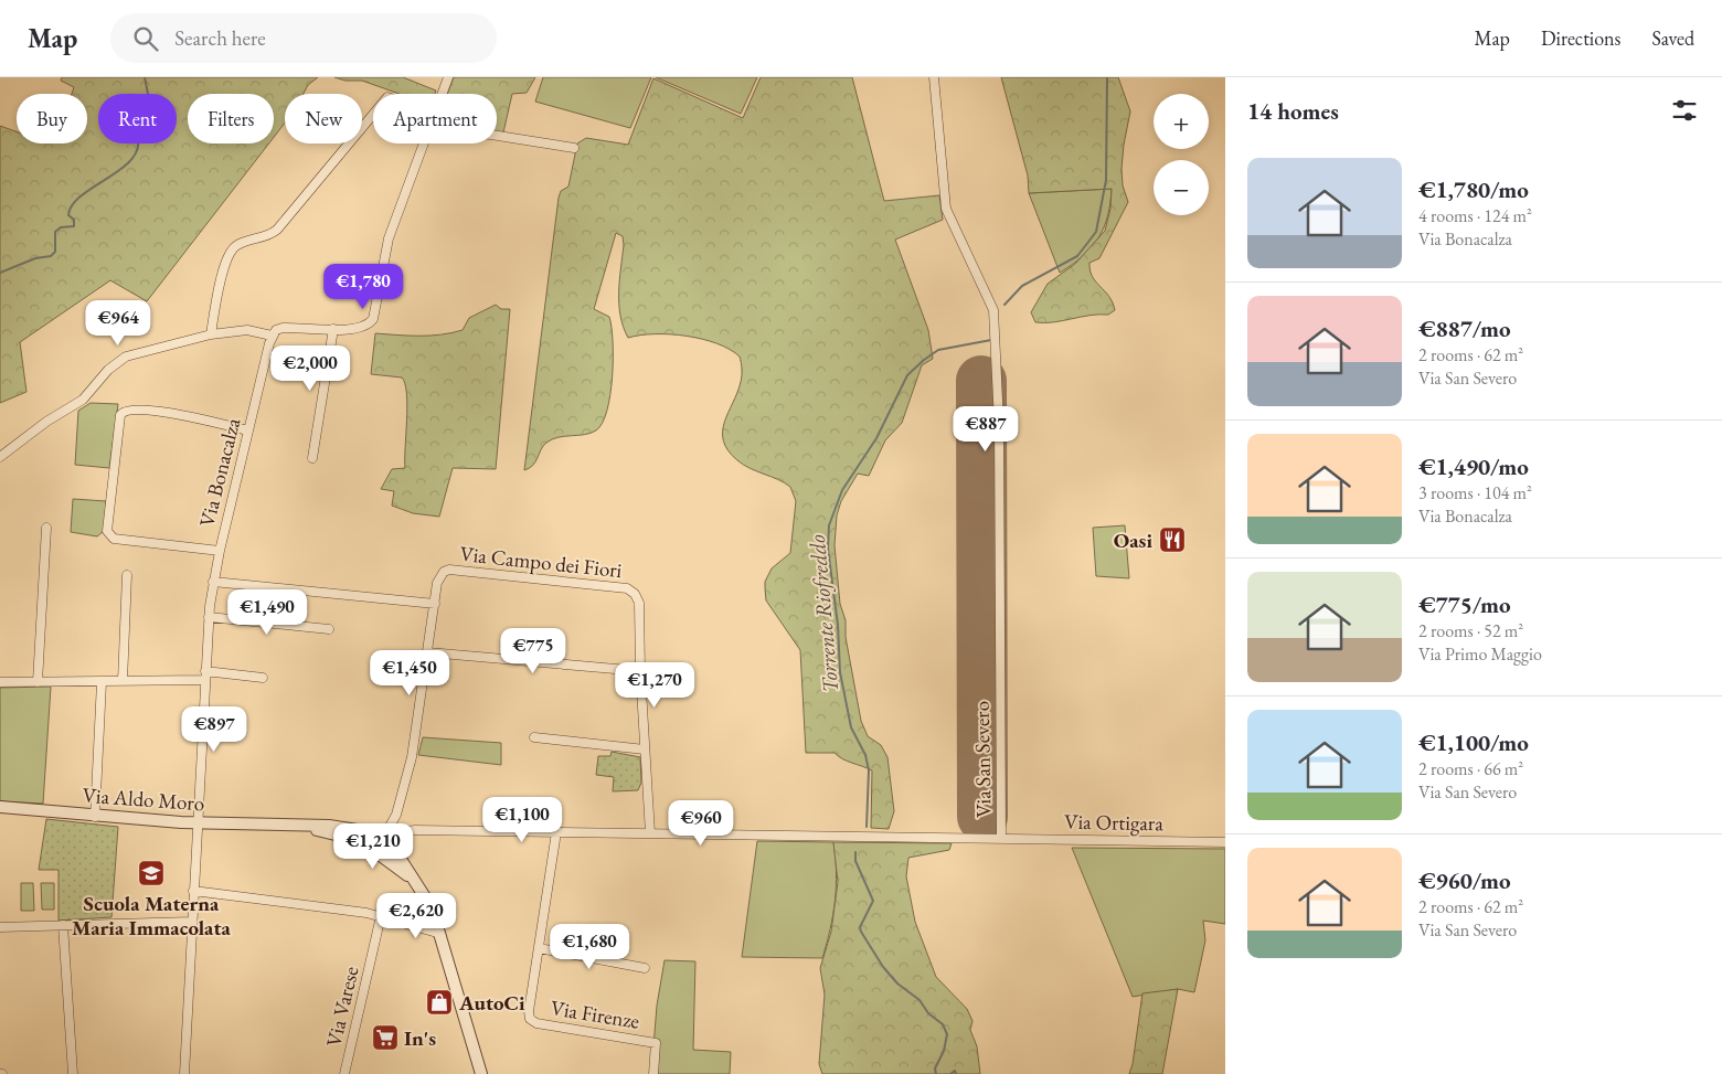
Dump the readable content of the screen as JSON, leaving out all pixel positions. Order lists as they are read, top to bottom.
{
  "streets": {
    "street": [
      "Via Bonacalza",
      "Via Campo dei Fiori",
      "Via San Severo",
      "Via Aldo Moro",
      "Via Ortigara",
      "Via Varese",
      "Via Firenze"
    ]
  },
  "crossings": [
    ["Via Bonacalza", "Via Aldo Moro"],
    ["Via San Severo", "Via Aldo Moro"],
    ["Via San Severo", "Via Ortigara"],
    ["Via San Severo", "Via Firenze"]
  ],
  "water": ["Torrente Riofreddo"],
  "places": {
    "restaurant": ["Oasi"],
    "school or university": ["Scuola Materna Maria Immacolata"],
    "shop": ["AutoCi"],
    "supermarket": ["In's"]
  },
  "page": {
    "header": "Map",
    "search": "Search here",
    "nav": ["Map", "Directions", "Saved"],
    "heading": "14 homes",
    "map_buttons": ["+", "−"],
    "chip": [
      "Buy",
      "Rent",
      "Filters",
      "New",
      "Apartment"
    ],
    "list": [
      {
        "name": "€1,780/mo",
        "note": "4 rooms · 124 m² · Via Bonacalza"
      },
      {
        "name": "€887/mo",
        "note": "2 rooms · 62 m² · Via San Severo"
      },
      {
        "name": "€1,490/mo",
        "note": "3 rooms · 104 m² · Via Bonacalza"
      },
      {
        "name": "€775/mo",
        "note": "2 rooms · 52 m² · Via Primo Maggio"
      },
      {
        "name": "€1,100/mo",
        "note": "2 rooms · 66 m² · Via San Severo"
      },
      {
        "name": "€960/mo",
        "note": "2 rooms · 62 m² · Via San Severo"
      }
    ],
    "price": [
      "€1,780",
      "€964",
      "€2,000",
      "€887",
      "€1,490",
      "€775",
      "€1,450",
      "€1,270",
      "€897",
      "€1,100",
      "€960",
      "€1,210",
      "€2,620",
      "€1,680"
    ]
  }
}
